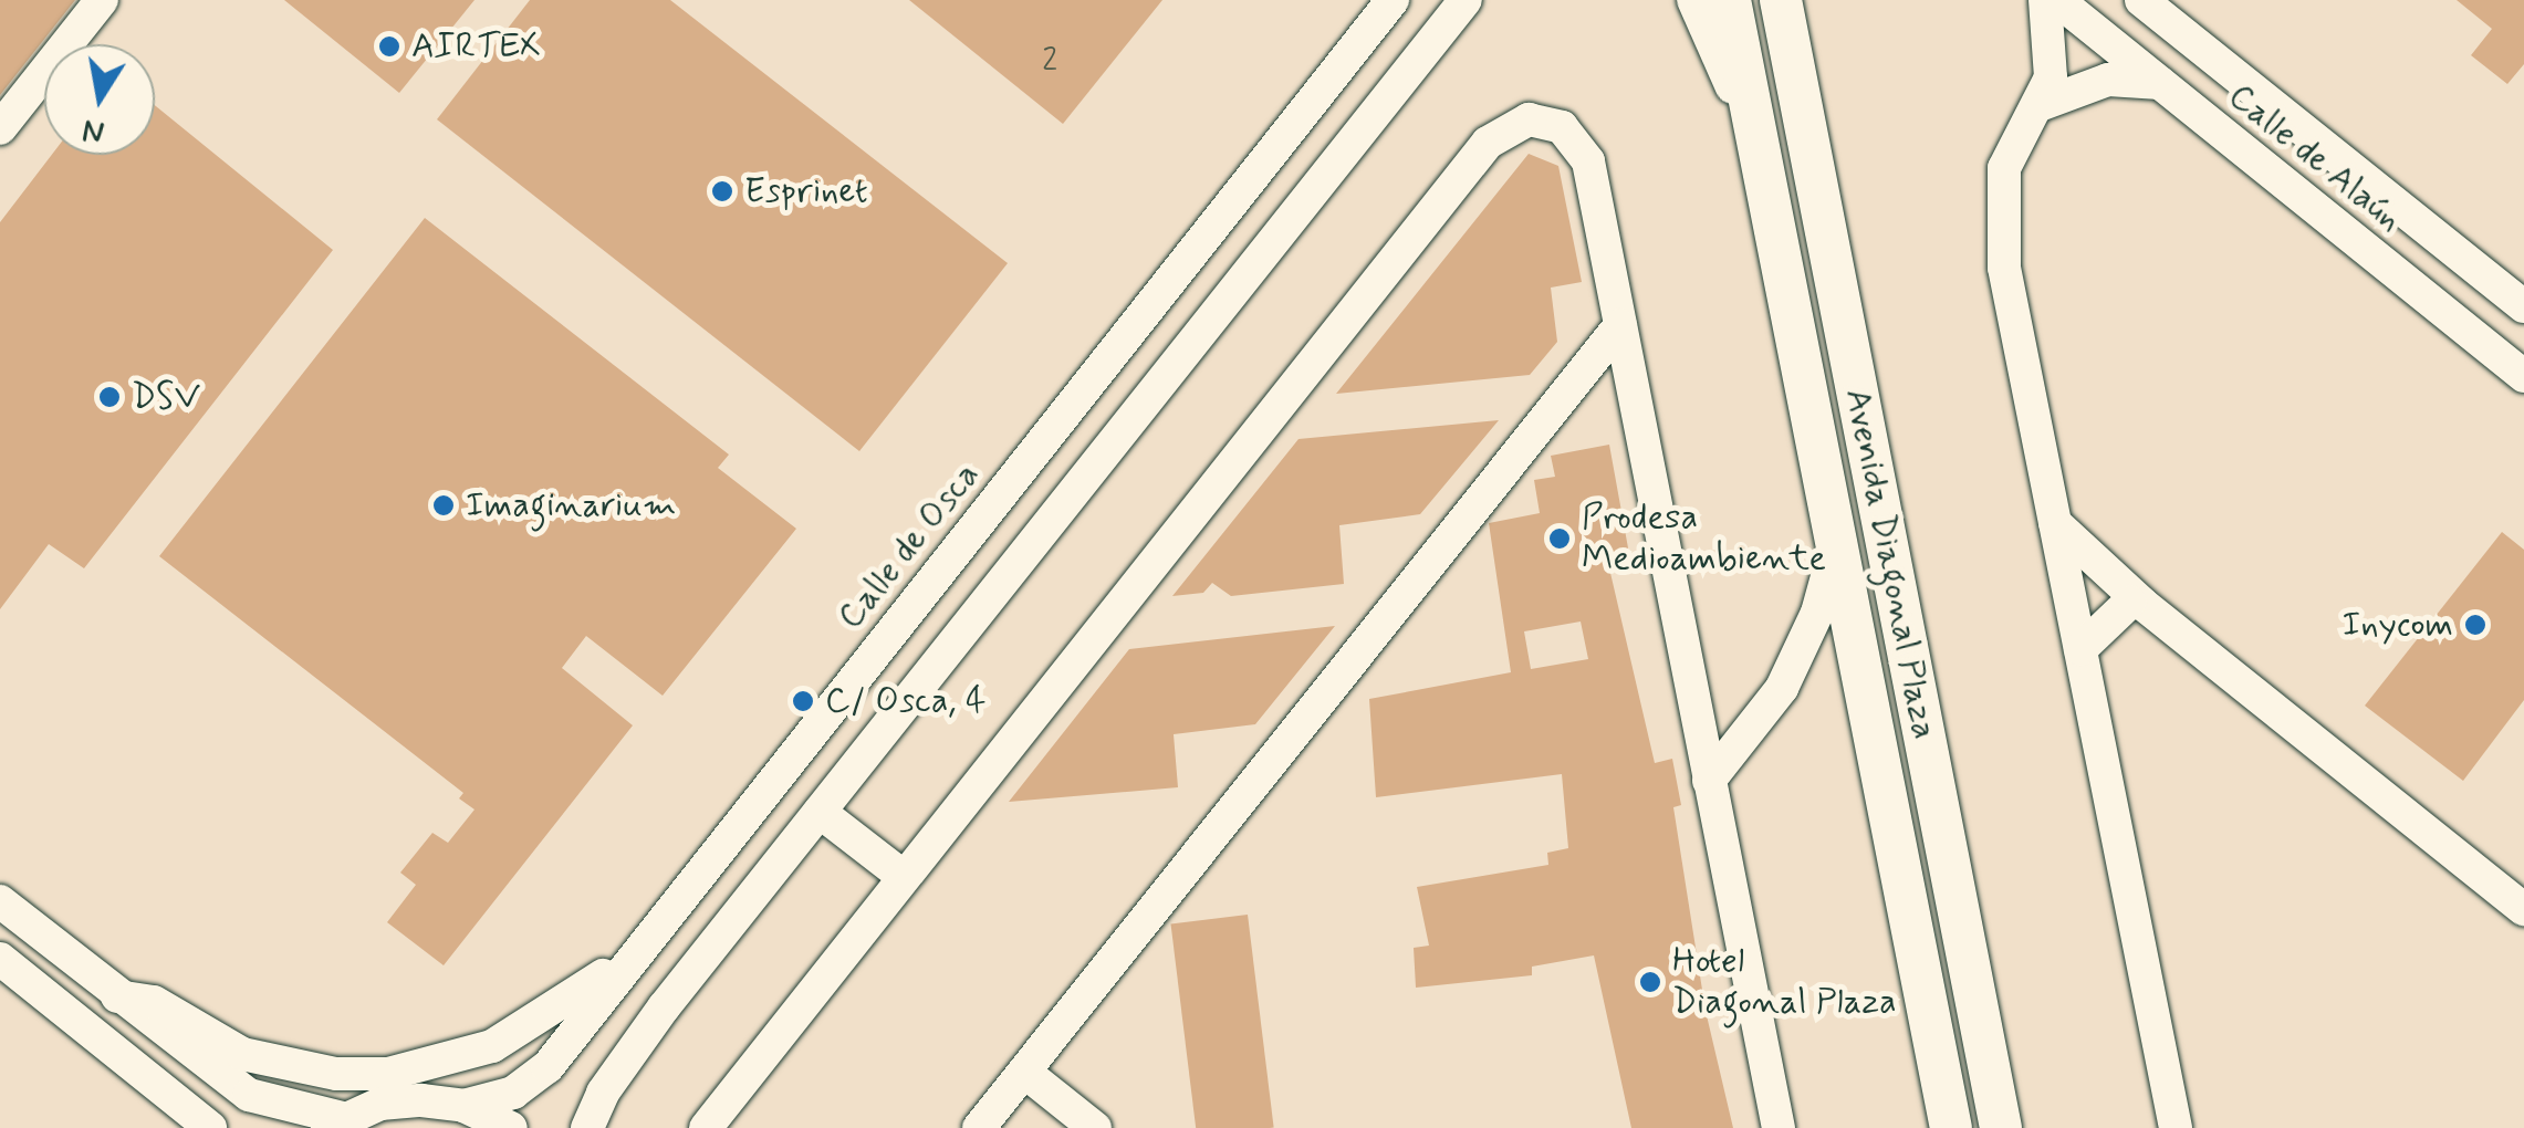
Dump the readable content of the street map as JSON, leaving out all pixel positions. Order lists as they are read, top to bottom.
{
  "streets": {
    "main road": ["Avenida Diagonal Plaza"],
    "street": ["Calle de Alaún", "Calle de Osca"]
  },
  "places": [
    "AIRTEX",
    "Esprinet",
    "DSV",
    "Imaginarium",
    "Prodesa Medioambiente",
    "Inycom",
    "C/ Osca, 4",
    "Hotel Diagonal Plaza"
  ],
  "house_numbers": ["2"],
  "north": "bottom"
}
